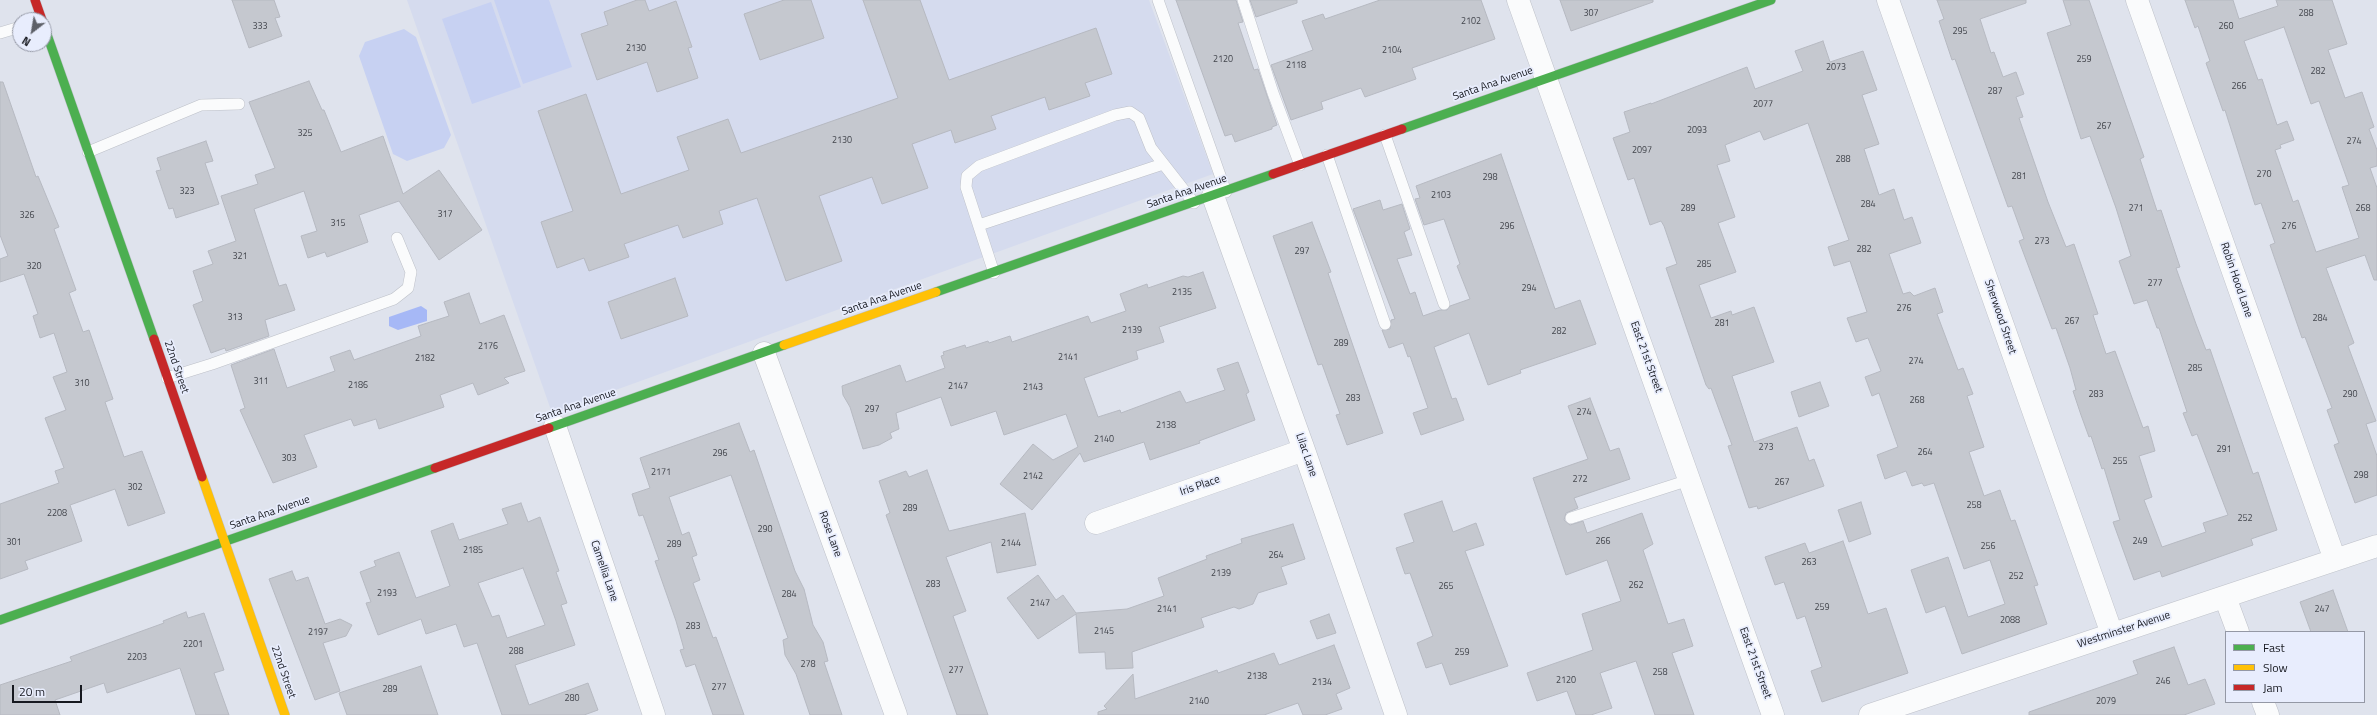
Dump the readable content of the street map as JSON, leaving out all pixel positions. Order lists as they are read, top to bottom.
{
  "streets": {
    "street": [
      "Santa Ana Avenue",
      "Robin Hood Lane",
      "Sherwood Street",
      "East 21st Street",
      "22nd Street",
      "Lilac Lane",
      "Iris Place",
      "Rose Lane",
      "Camellia Lane",
      "Westminster Avenue"
    ]
  },
  "crossings": [
    ["Santa Ana Avenue", "East 21st Street"],
    ["Santa Ana Avenue", "22nd Street"],
    ["Santa Ana Avenue", "Lilac Lane"],
    ["Santa Ana Avenue", "Rose Lane"],
    ["Santa Ana Avenue", "Camellia Lane"],
    ["Robin Hood Lane", "Westminster Avenue"],
    ["Sherwood Street", "Westminster Avenue"],
    ["Lilac Lane", "Iris Place"]
  ],
  "house_numbers": [
    "307",
    "288",
    "2102",
    "333",
    "260",
    "295",
    "2130",
    "2104",
    "2120",
    "259",
    "2118",
    "2073",
    "282",
    "266",
    "287",
    "2077",
    "267",
    "2093",
    "325",
    "2130",
    "274",
    "2097",
    "288",
    "270",
    "281",
    "298",
    "323",
    "2103",
    "284",
    "289",
    "271",
    "268",
    "317",
    "326",
    "315",
    "296",
    "276",
    "273",
    "282",
    "297",
    "321",
    "285",
    "320",
    "277",
    "294",
    "2135",
    "276",
    "313",
    "284",
    "267",
    "281",
    "2139",
    "282",
    "289",
    "2176",
    "2141",
    "2182",
    "274",
    "285",
    "311",
    "310",
    "2186",
    "2147",
    "2143",
    "283",
    "290",
    "283",
    "268",
    "297",
    "274",
    "2138",
    "2140",
    "273",
    "291",
    "264",
    "296",
    "303",
    "255",
    "2171",
    "298",
    "2142",
    "272",
    "267",
    "302",
    "258",
    "289",
    "2208",
    "252",
    "290",
    "266",
    "249",
    "301",
    "2144",
    "289",
    "256",
    "2185",
    "264",
    "263",
    "2139",
    "252",
    "283",
    "262",
    "265",
    "2193",
    "284",
    "2147",
    "259",
    "2141",
    "247",
    "2088",
    "283",
    "2145",
    "2197",
    "2201",
    "288",
    "259",
    "2203",
    "278",
    "277",
    "258",
    "2138",
    "2120",
    "246",
    "2134",
    "277",
    "289",
    "280",
    "2140",
    "2079"
  ],
  "legend": ["Fast", "Slow", "Jam"],
  "scale_bar": "20 m",
  "north": "bottom left"
}
